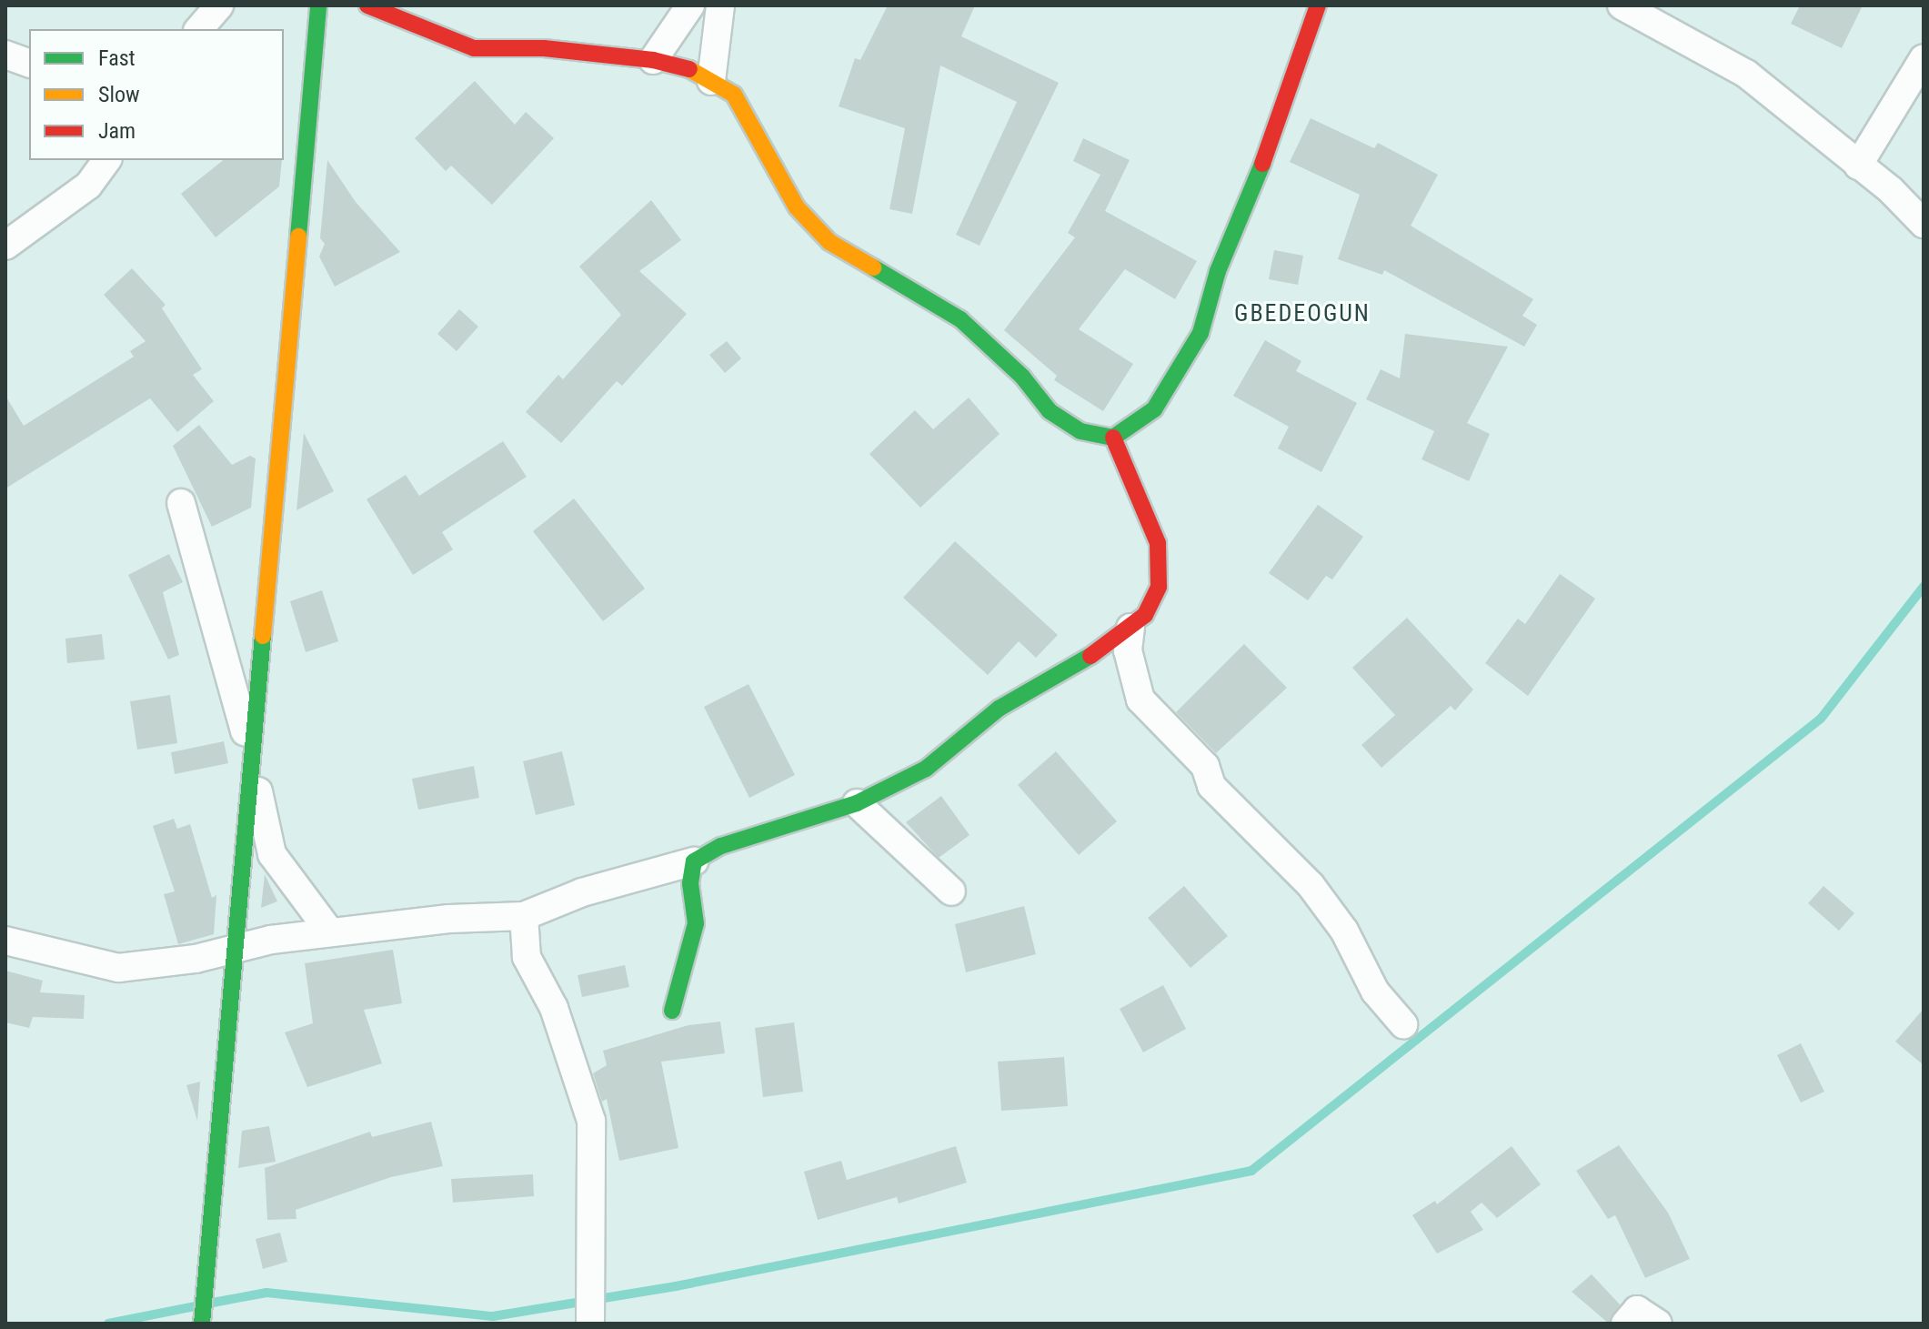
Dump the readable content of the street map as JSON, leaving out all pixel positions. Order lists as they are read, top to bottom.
{
  "districts": ["GBEDEOGUN"],
  "legend": ["Fast", "Slow", "Jam"]
}
